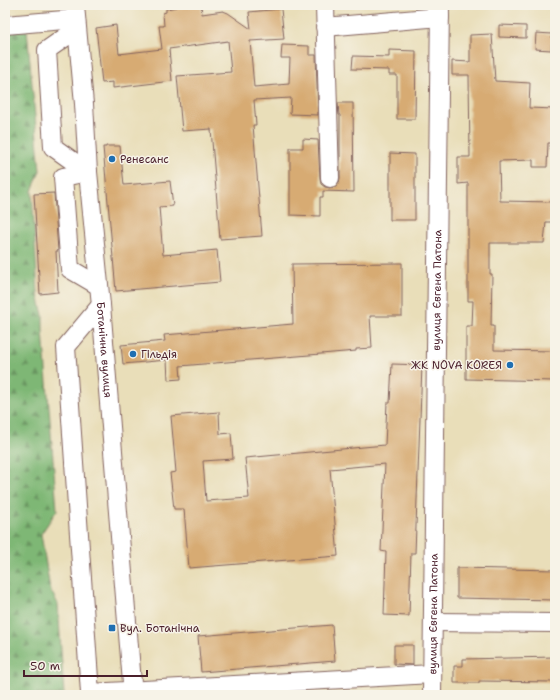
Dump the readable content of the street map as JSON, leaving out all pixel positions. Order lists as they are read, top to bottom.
{
  "streets": {
    "street": ["вулиця Євгена Патона", "Ботанічна вулиця"]
  },
  "places": {
    "other": ["Ренесанс", "Гільдія", "ЖК NOVA KOREЯ"],
    "transit": ["Вул. Ботанічна"]
  },
  "scale_bar": "50 m"
}
